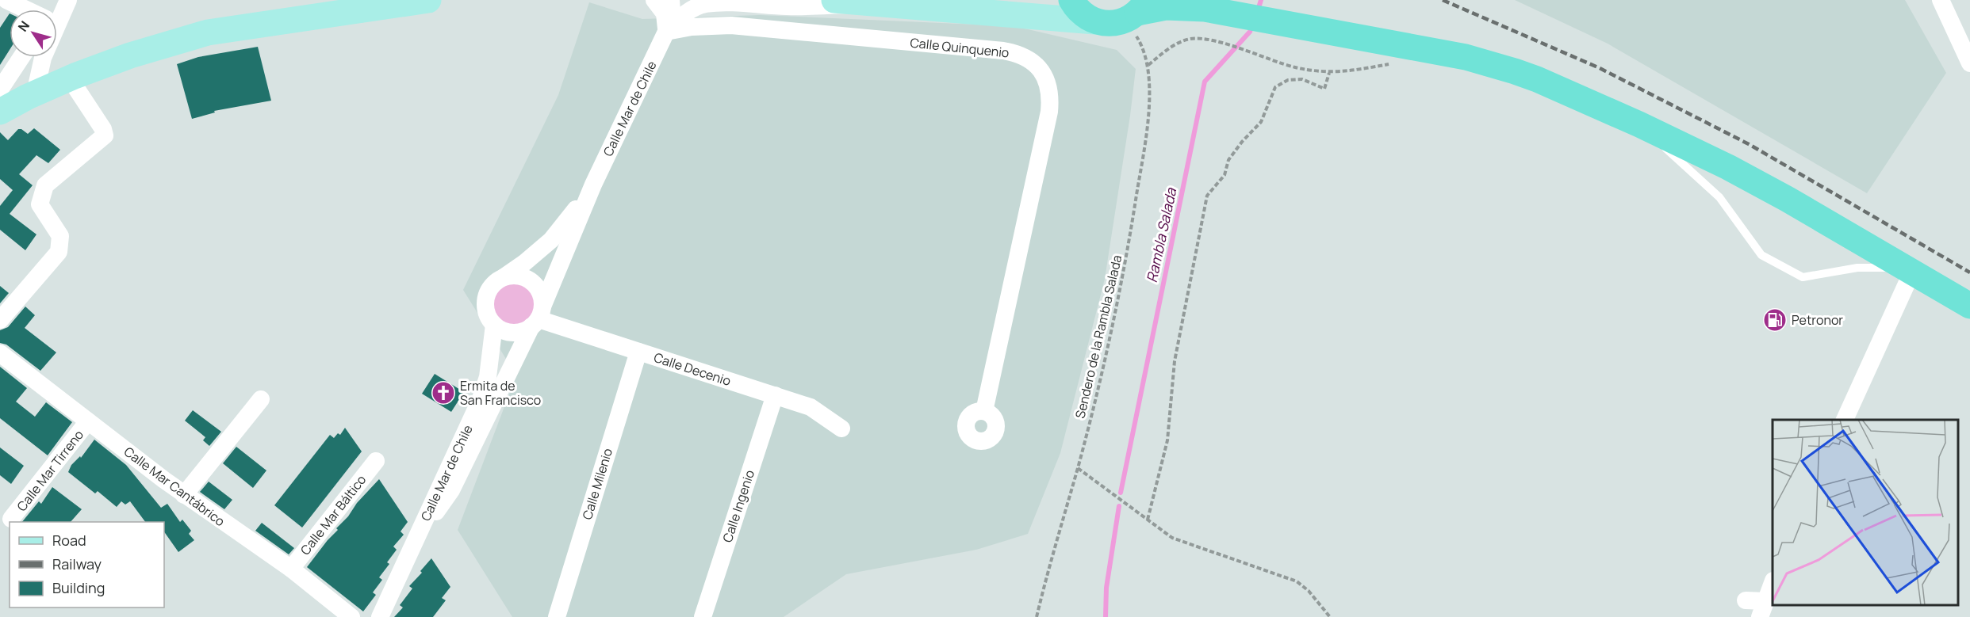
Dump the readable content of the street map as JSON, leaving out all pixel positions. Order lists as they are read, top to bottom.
{
  "streets": {
    "street": [
      "Calle Quinquenio",
      "Calle Mar de Chile",
      "Calle Decenio",
      "Calle Mar Tirreno",
      "Calle Milenio",
      "Calle Mar Cantábrico",
      "Calle Ingenio",
      "Calle Mar Báltico"
    ],
    "path": ["Sendero de la Rambla Salada"]
  },
  "crossings": [
    ["Calle Quinquenio", "Calle Mar de Chile"],
    ["Calle Mar de Chile", "Calle Decenio"],
    ["Calle Decenio", "Calle Milenio"],
    ["Calle Decenio", "Calle Ingenio"],
    ["Calle Mar Tirreno", "Calle Mar Cantábrico"],
    ["Calle Mar Cantábrico", "Calle Mar Báltico"]
  ],
  "water": ["Rambla Salada"],
  "places": {
    "fuel station": ["Petronor"],
    "church": ["Ermita de San Francisco"]
  },
  "legend": ["Road", "Railway", "Building"],
  "north": "top left"
}
